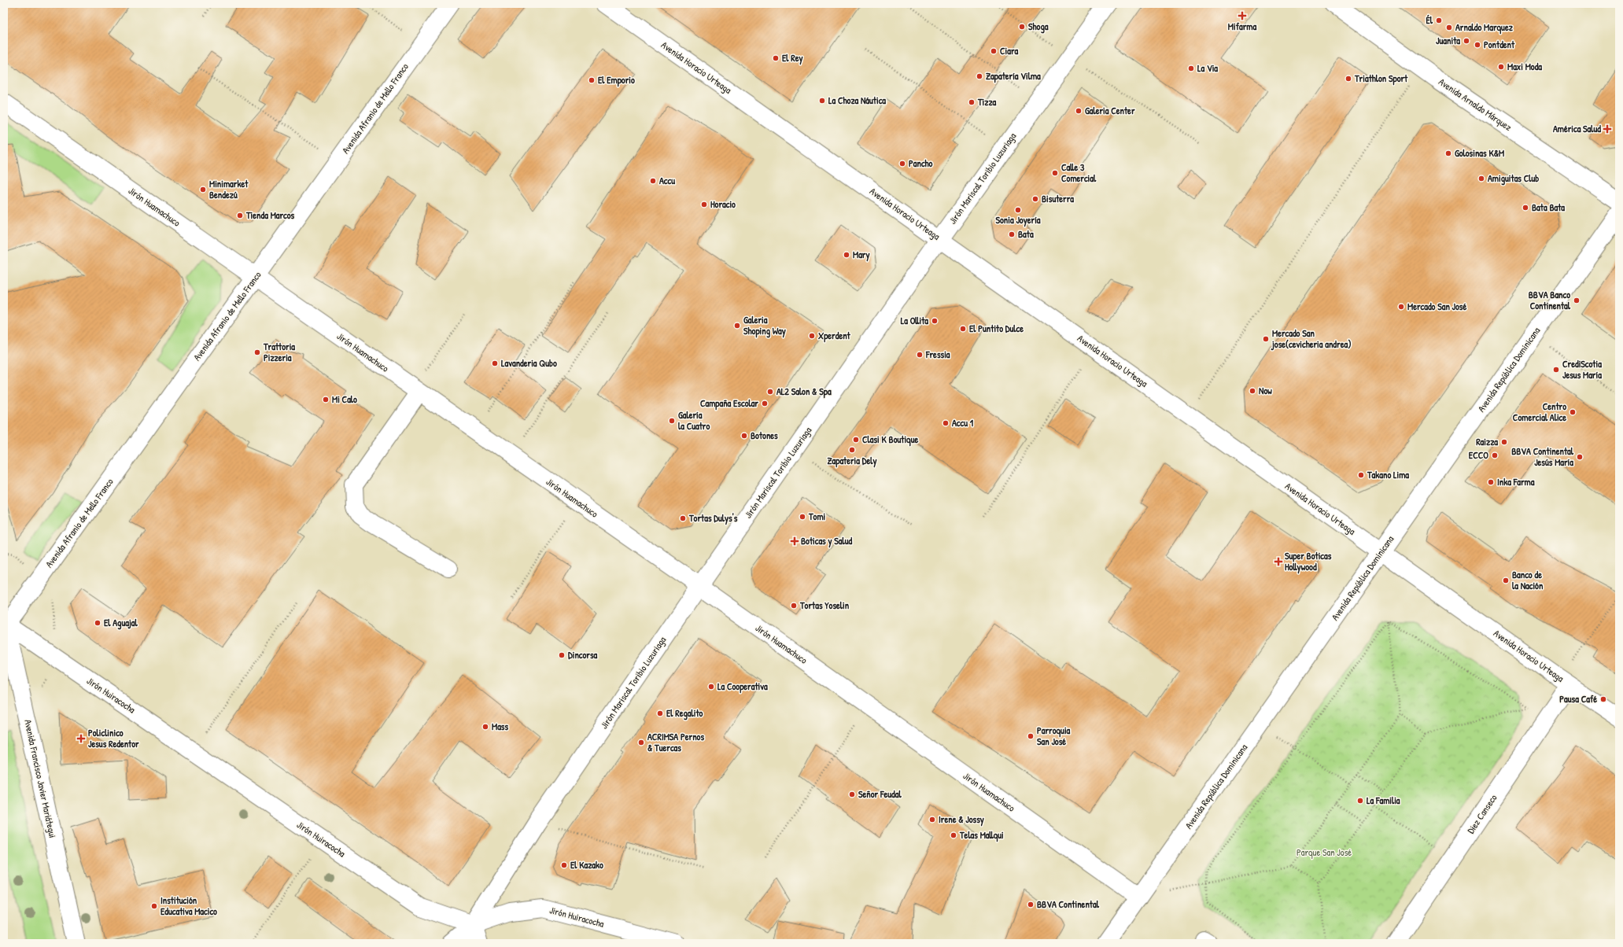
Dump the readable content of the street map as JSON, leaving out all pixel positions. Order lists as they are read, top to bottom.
{
  "streets": {
    "street": [
      "Avenida Horacio Urteaga",
      "Avenida Arnaldo Márquez",
      "Avenida Afranio de Mello Franco",
      "Jirón Mariscal Toribio Luzuriaga",
      "Jirón Huamachuco",
      "Avenida República Dominicana",
      "Jirón Huiracocha",
      "Avenida Francisco Javier Mariátegui",
      "Diez Canseco"
    ]
  },
  "crossings": [
    ["Avenida Horacio Urteaga", "Jirón Mariscal Toribio Luzuriaga"],
    ["Avenida Horacio Urteaga", "Avenida República Dominicana"],
    ["Avenida Horacio Urteaga", "Diez Canseco"],
    ["Avenida Afranio de Mello Franco", "Jirón Huamachuco"],
    ["Avenida Afranio de Mello Franco", "Jirón Huiracocha"],
    ["Avenida Afranio de Mello Franco", "Avenida Francisco Javier Mariátegui"],
    ["Jirón Mariscal Toribio Luzuriaga", "Jirón Huamachuco"],
    ["Jirón Mariscal Toribio Luzuriaga", "Jirón Huiracocha"],
    ["Jirón Huamachuco", "Avenida República Dominicana"],
    ["Jirón Huiracocha", "Avenida Francisco Javier Mariátegui"]
  ],
  "parks": ["Parque San José"],
  "places": {
    "health": [
      "Mifarma",
      "América Salud",
      "Boticas y Salud",
      "Super Boticas Hollywood",
      "Policlinico Jesus Redentor"
    ],
    "other": [
      "Él",
      "Shoga",
      "Arnaldo Marquez",
      "Juanita",
      "Pontdent",
      "Ciara",
      "El Rey",
      "Maxi Moda",
      "La Via",
      "Zapatería Vilma",
      "Triathlon Sport",
      "El Emporio",
      "La Choza Náutica",
      "Tizza",
      "Galeria Center",
      "Golosinas K&M",
      "Pancho",
      "Calle 3 Comercial",
      "Amiguitas Club",
      "Accu",
      "Minimarket Bendezú",
      "Bisuterra",
      "Horacio",
      "Bata Bata",
      "Sonia Joyería",
      "Tienda Marcos",
      "Bata",
      "Mary",
      "BBVA Banco Continental",
      "Mercado San José",
      "La Ollita",
      "Galeria Shoping Way",
      "El Puntito Dulce",
      "Xperdent",
      "Mercado San jose(cevicheria andrea)",
      "Trattoria Pizzeria",
      "Fressia",
      "Lavanderia Qubo",
      "CrediScotia Jesus María",
      "Now",
      "AL2 Salon & Spa",
      "Mi Calo",
      "Campaña Escolar",
      "Centro Comercial Alice",
      "Galería la Cuatro",
      "Accu 1",
      "Botones",
      "Clasi K Boutique",
      "Raizza",
      "Zapateria Dely",
      "ECCO",
      "BBVA Continental Jesús María",
      "Takano Lima",
      "Inka Farma",
      "Tomi",
      "Tortas Dulys's",
      "Banco de la Nación",
      "Tortas Yoselin",
      "El Aguajal",
      "Dincorsa",
      "La Cooperativa",
      "Pausa Café",
      "El Regalito",
      "Mass",
      "Parroquia San José",
      "ACRIMSA Pernos & Tuercas",
      "Señor Feudal",
      "La Familia",
      "Irene & Jossy",
      "Telas Mallqui",
      "El Kazako",
      "BBVA Continental",
      "Institución Educativa Macico"
    ]
  }
}
